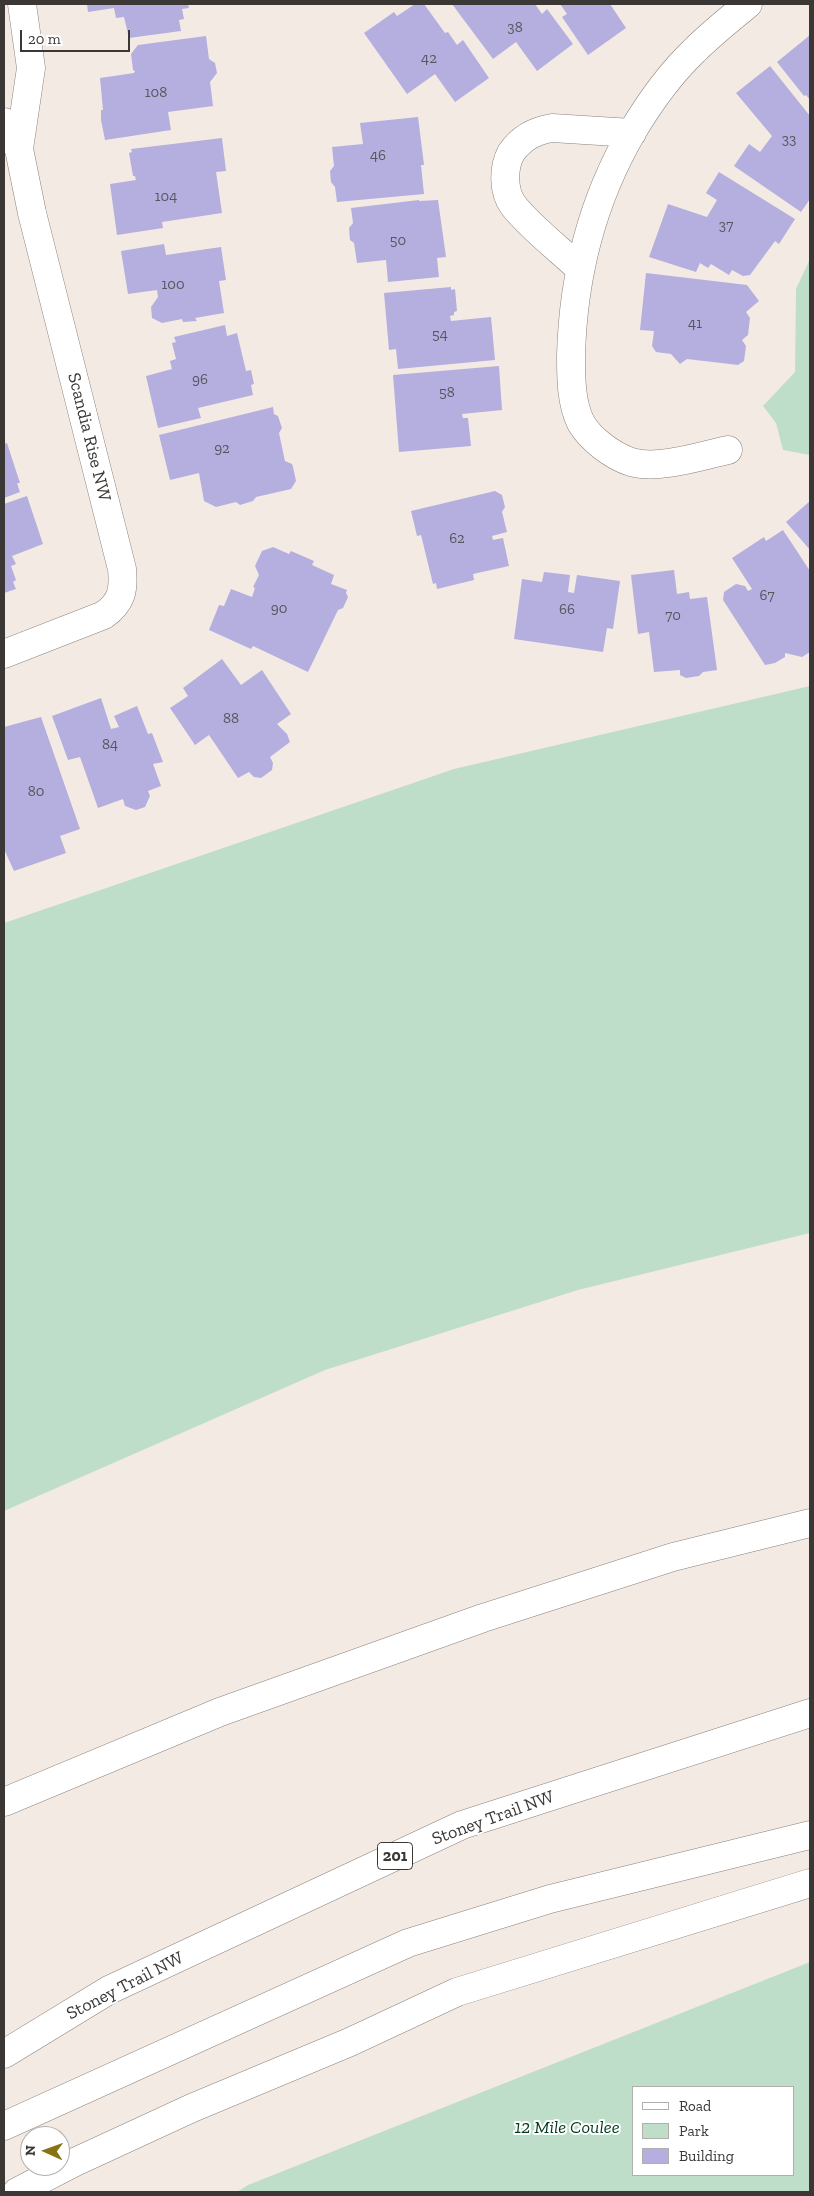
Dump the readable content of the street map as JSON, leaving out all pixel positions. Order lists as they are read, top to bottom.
{
  "streets": {
    "main road": ["Scandia Rise NW", "Stoney Trail NW", "201"]
  },
  "parks": ["12 Mile Coulee"],
  "house_numbers": [
    "38",
    "42",
    "108",
    "33",
    "46",
    "104",
    "37",
    "50",
    "100",
    "41",
    "54",
    "96",
    "58",
    "92",
    "62",
    "67",
    "90",
    "66",
    "70",
    "88",
    "84",
    "80"
  ],
  "legend": ["Road", "Park", "Building"],
  "scale_bar": "20 m",
  "north": "left"
}
